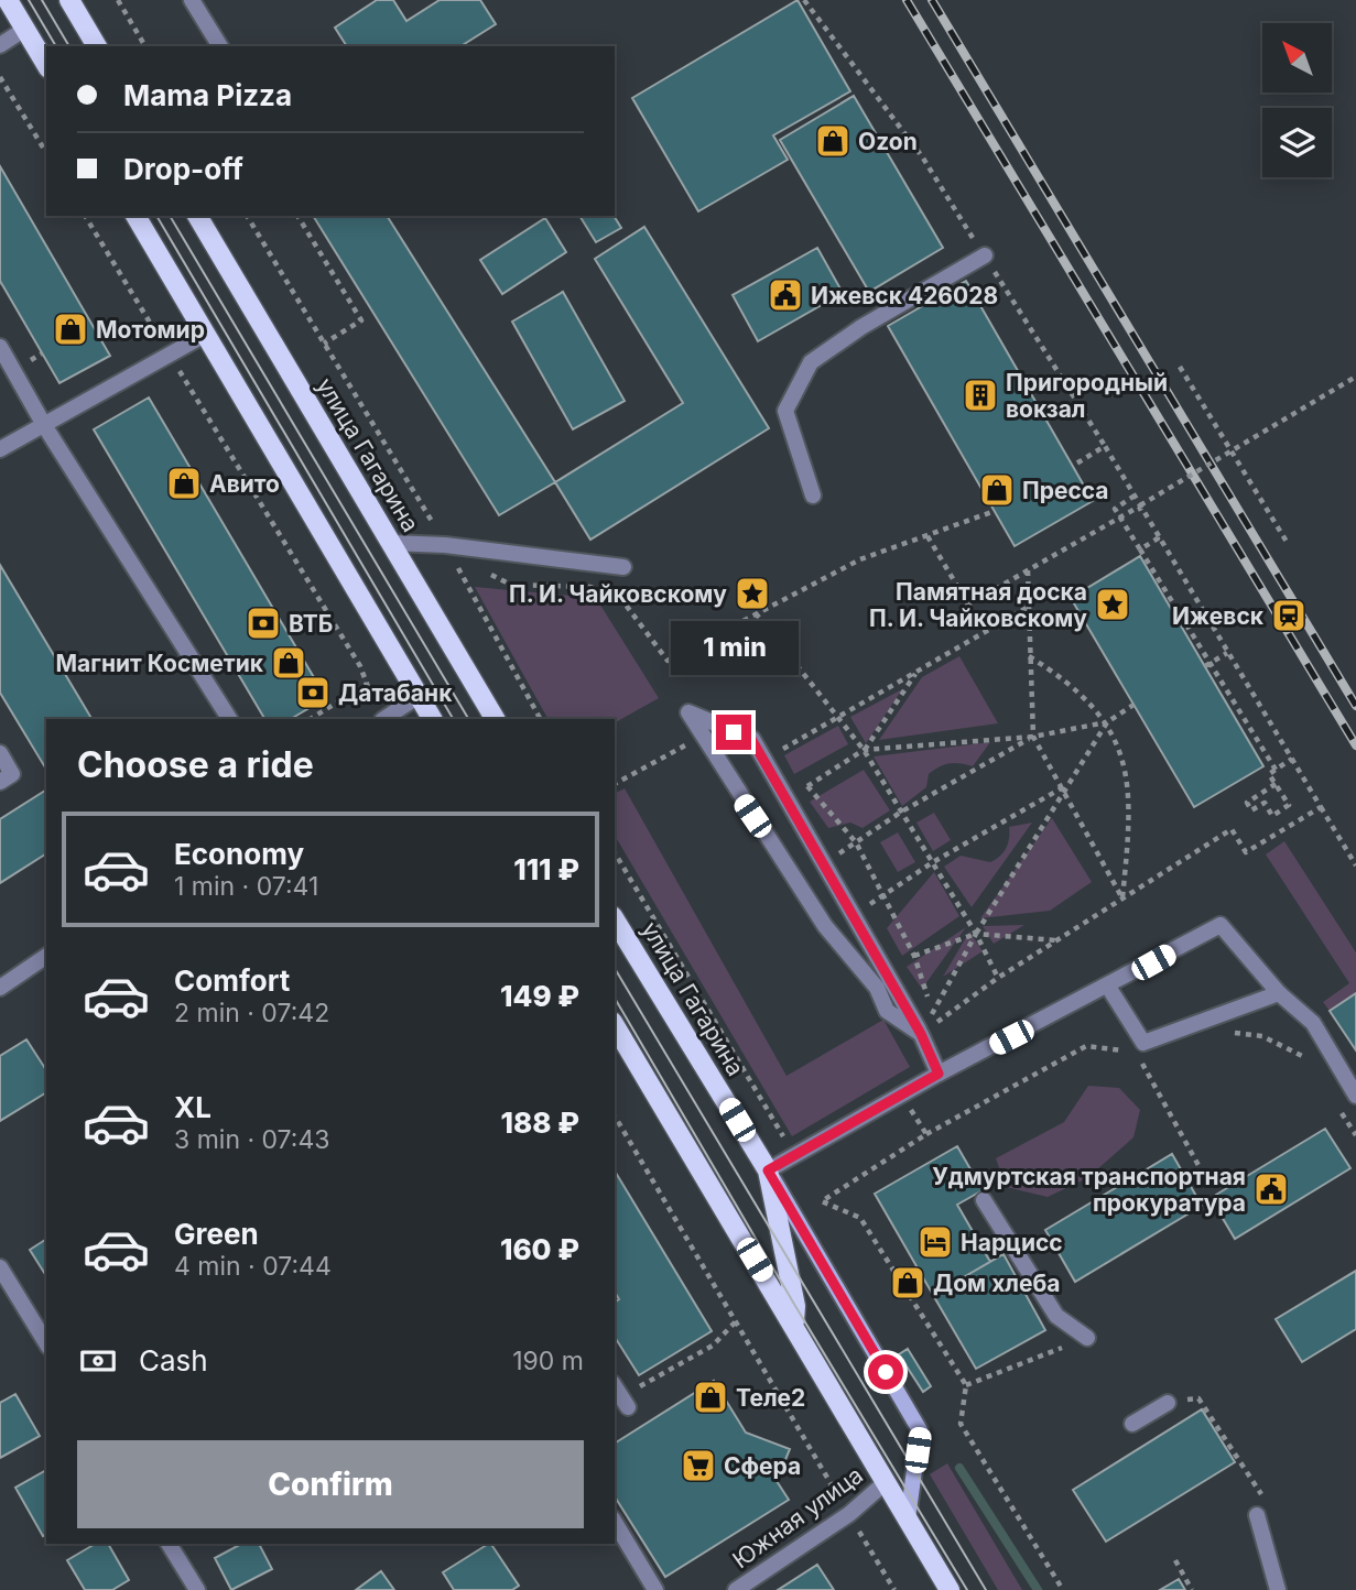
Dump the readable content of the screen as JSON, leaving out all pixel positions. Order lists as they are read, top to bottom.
{
  "streets": {
    "main road": ["улица Гагарина"],
    "street": ["Южная улица"]
  },
  "crossings": [
    ["улица Гагарина", "Южная улица"]
  ],
  "places": {
    "shop": [
      "Ozon",
      "Мотомир",
      "Авито",
      "Пресса",
      "Магнит Косметик",
      "Дом хлеба",
      "Теле2"
    ],
    "public building": ["Ижевск 426028", "Удмуртская транспортная прокуратура"],
    "building": ["Пригородный вокзал"],
    "place": ["П. И. Чайковскому", "Памятная доска П. И. Чайковскому"],
    "station": ["Ижевск"],
    "bank": ["ВТБ", "Датабанк"],
    "hotel": ["Нарцисс"],
    "supermarket": ["Сфера"]
  },
  "north": "top left",
  "page": {
    "banner": ["Mama Pizza", "Drop-off"],
    "bubble": "1 min",
    "heading": "Choose a ride",
    "list": [
      {
        "name": "Economy",
        "note": "1 min · 07:41",
        "value": "111 ₽"
      },
      {
        "name": "Comfort",
        "note": "2 min · 07:42",
        "value": "149 ₽"
      },
      {
        "name": "XL",
        "note": "3 min · 07:43",
        "value": "188 ₽"
      },
      {
        "name": "Green",
        "note": "4 min · 07:44",
        "value": "160 ₽"
      }
    ],
    "pay": ["Cash", "190 m"],
    "buttons": "Confirm"
  }
}
